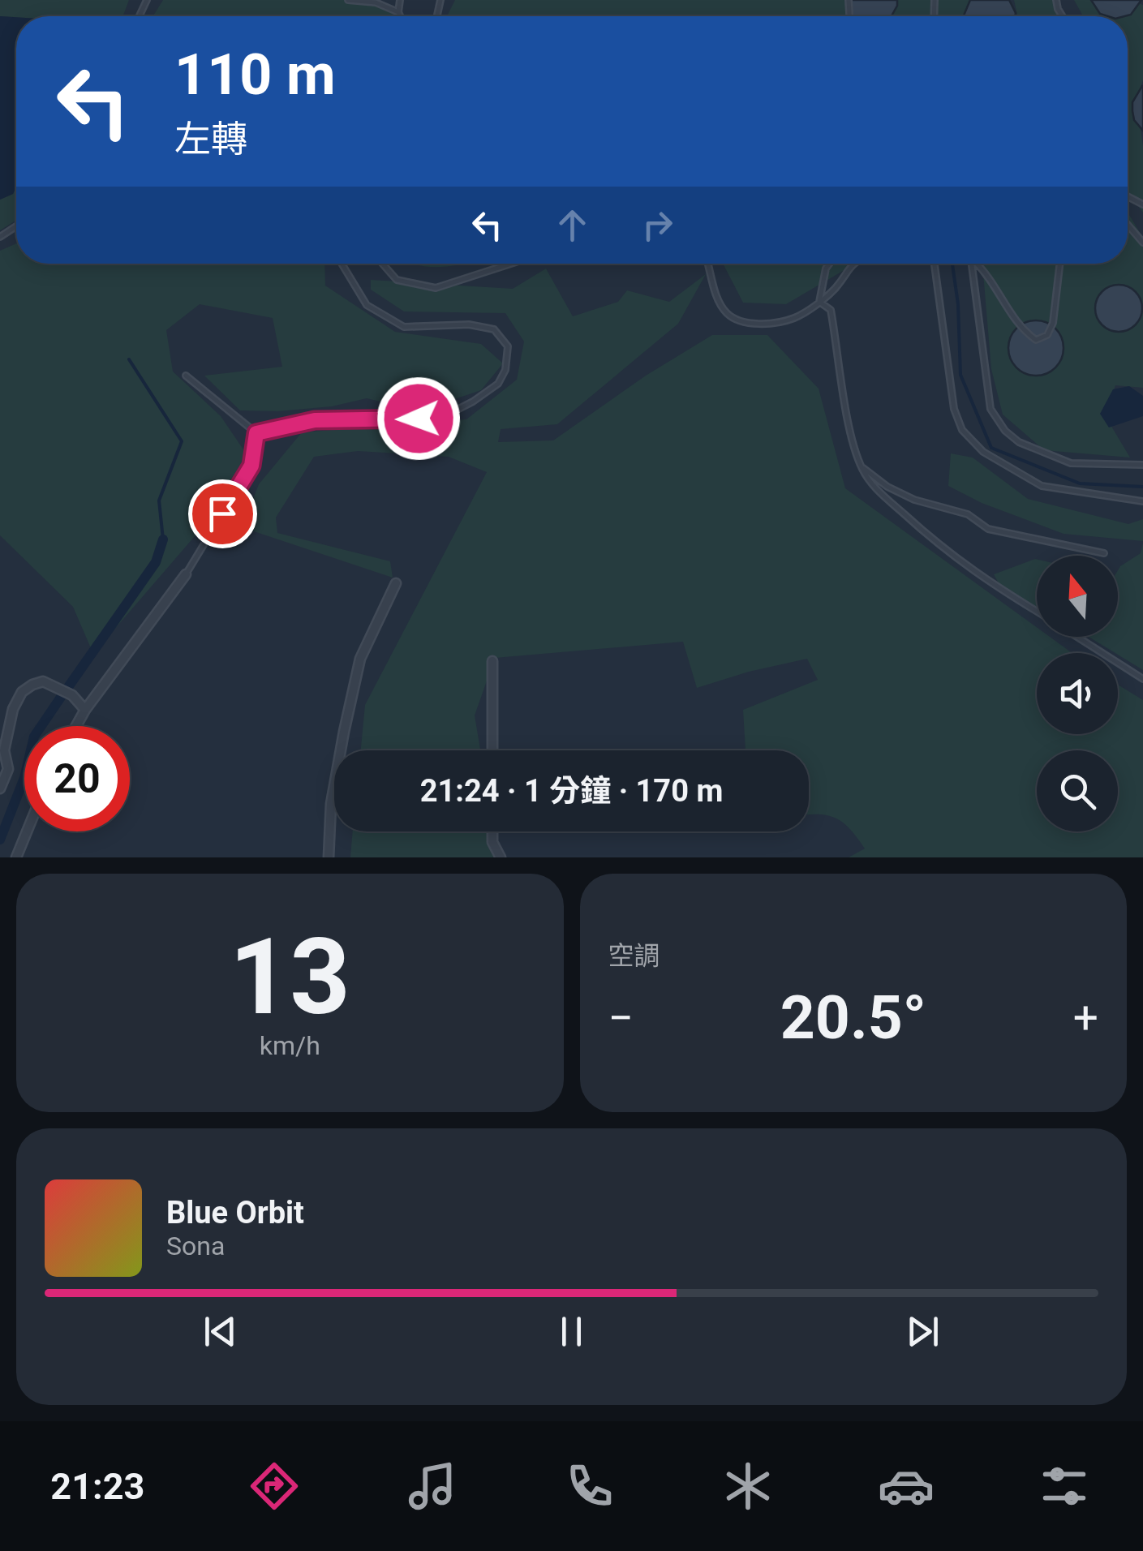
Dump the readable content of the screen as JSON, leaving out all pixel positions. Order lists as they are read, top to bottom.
{
  "north": "top",
  "page": {
    "turn": ["110 m", "左轉"],
    "limit": "20",
    "trip": "21:24 · 1 分鐘 · 170 m",
    "tile": [
      ["13", "km/h"],
      "空調"
    ],
    "heat": ["−", "20.5°", "+"],
    "song": ["Blue Orbit", "Sona"],
    "tabs": "21:23"
  }
}
